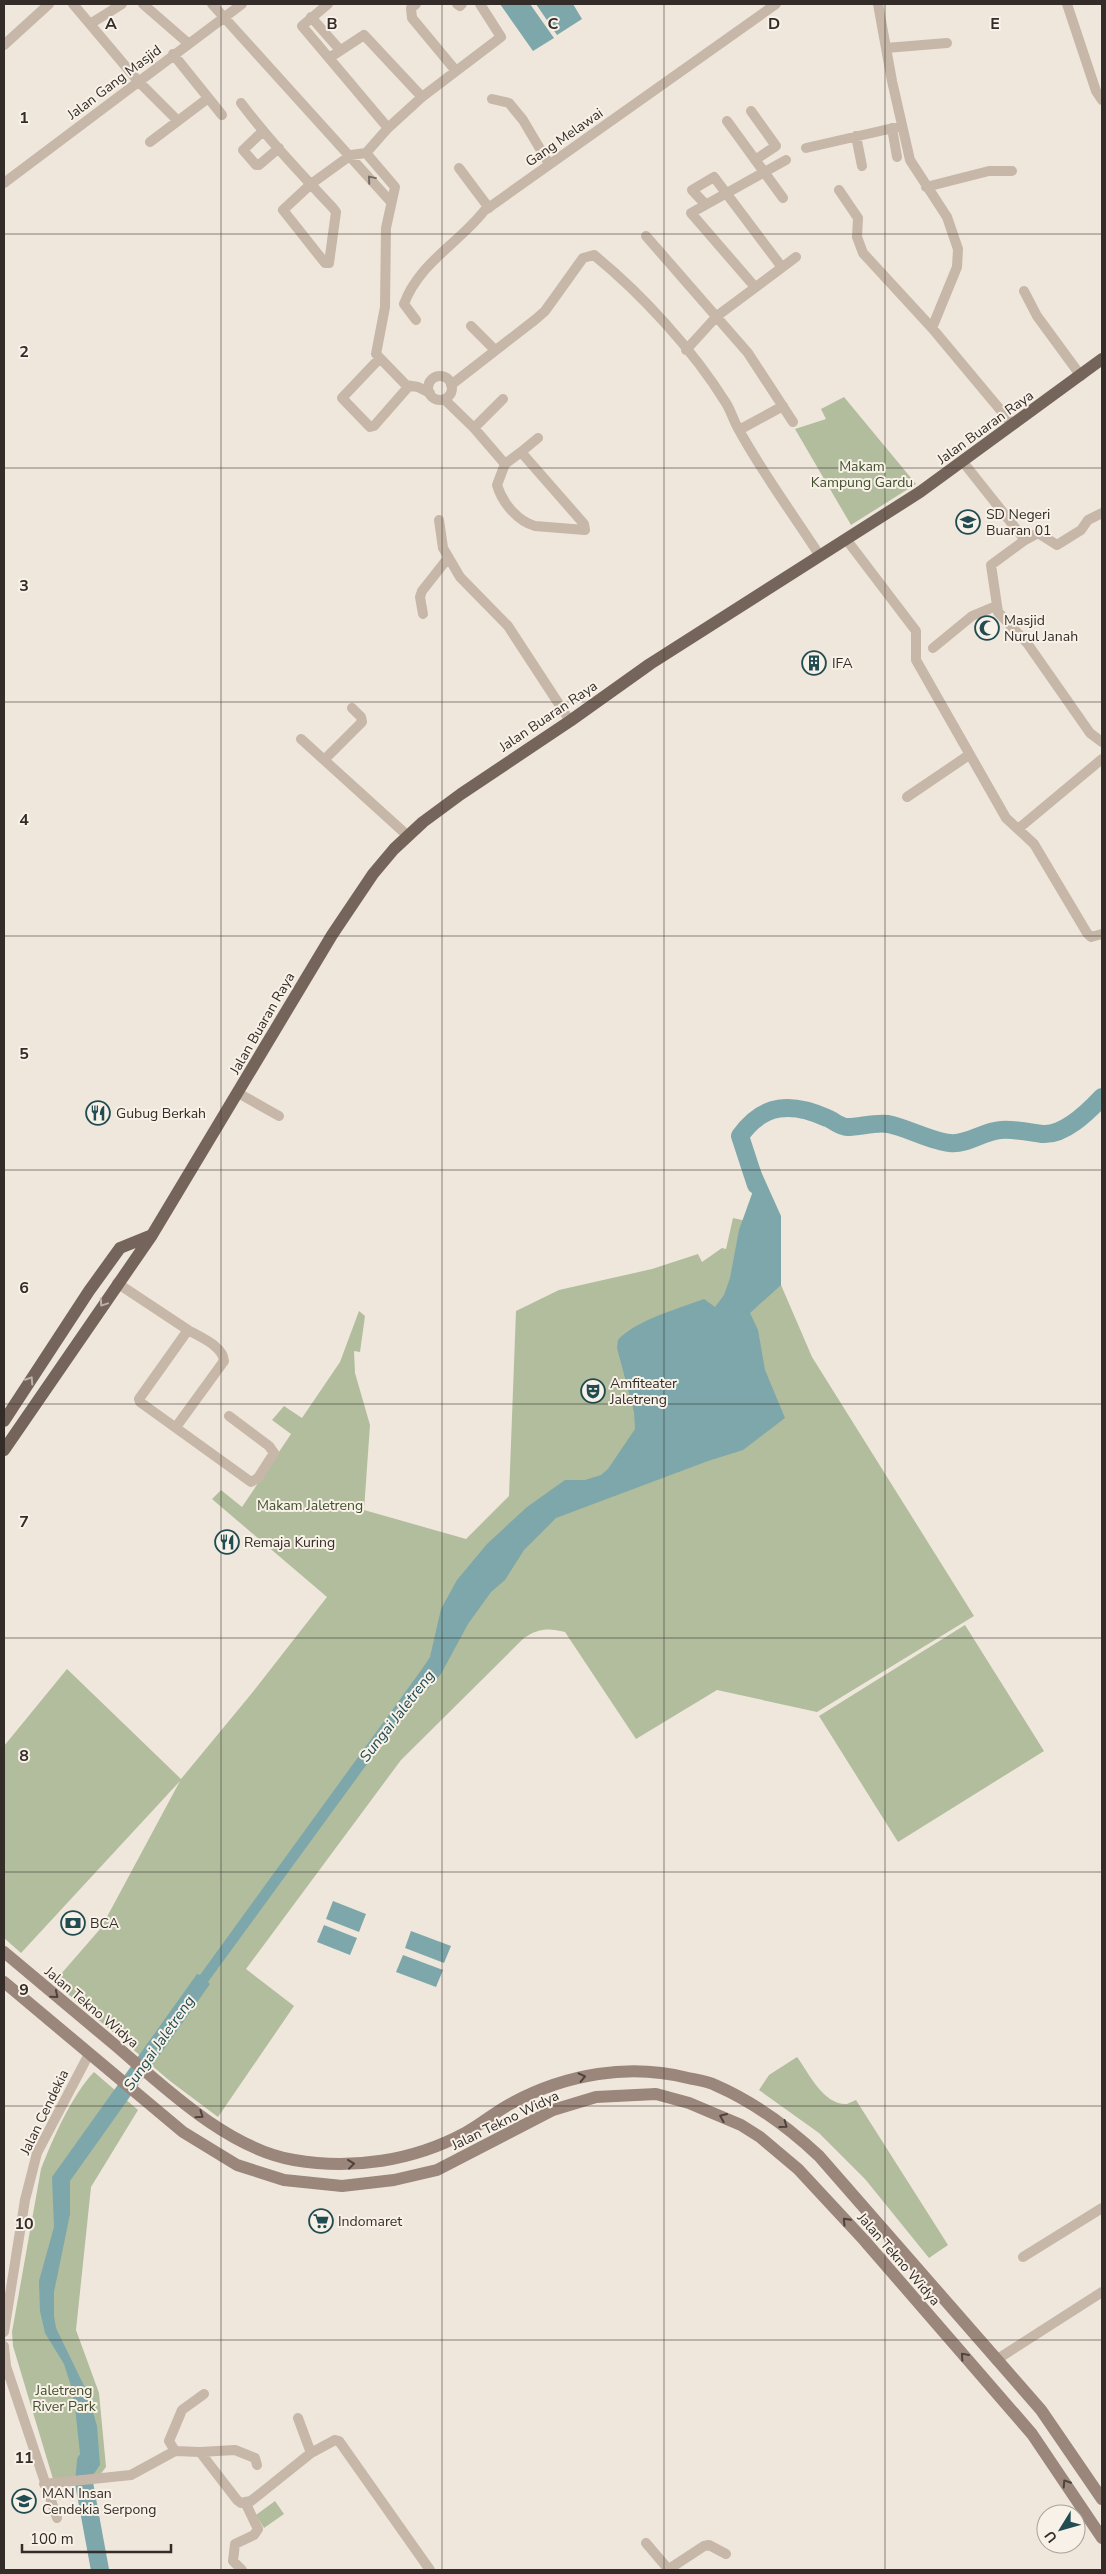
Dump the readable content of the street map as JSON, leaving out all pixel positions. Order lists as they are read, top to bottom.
{
  "streets": {
    "main road": ["Jalan Buaran Raya", "Jalan Tekno Widya"],
    "street": ["Jalan Gang Masjid", "Gang Melawai", "Jalan Cendekia"]
  },
  "crossings": [
    ["Jalan Tekno Widya", "Jalan Cendekia"]
  ],
  "water": ["Sungai Jaletreng"],
  "parks": ["Makam Kampung Gardu", "Makam Jaletreng", "Jaletreng River Park"],
  "places": {
    "school or university": ["SD Negeri Buaran 01", "MAN Insan Cendekia Serpong"],
    "mosque": ["Masjid Nurul Janah"],
    "building": ["IFA"],
    "restaurant": ["Gubug Berkah", "Remaja Kuring"],
    "theatre": ["Amfiteater Jaletreng"],
    "bank": ["BCA"],
    "supermarket": ["Indomaret"]
  },
  "scale_bar": "100 m",
  "north": "bottom left",
  "grid": {
    "columns": [
      "A",
      "B",
      "C",
      "D",
      "E"
    ],
    "rows": [
      "1",
      "2",
      "3",
      "4",
      "5",
      "6",
      "7",
      "8",
      "9",
      "10",
      "11"
    ]
  }
}
